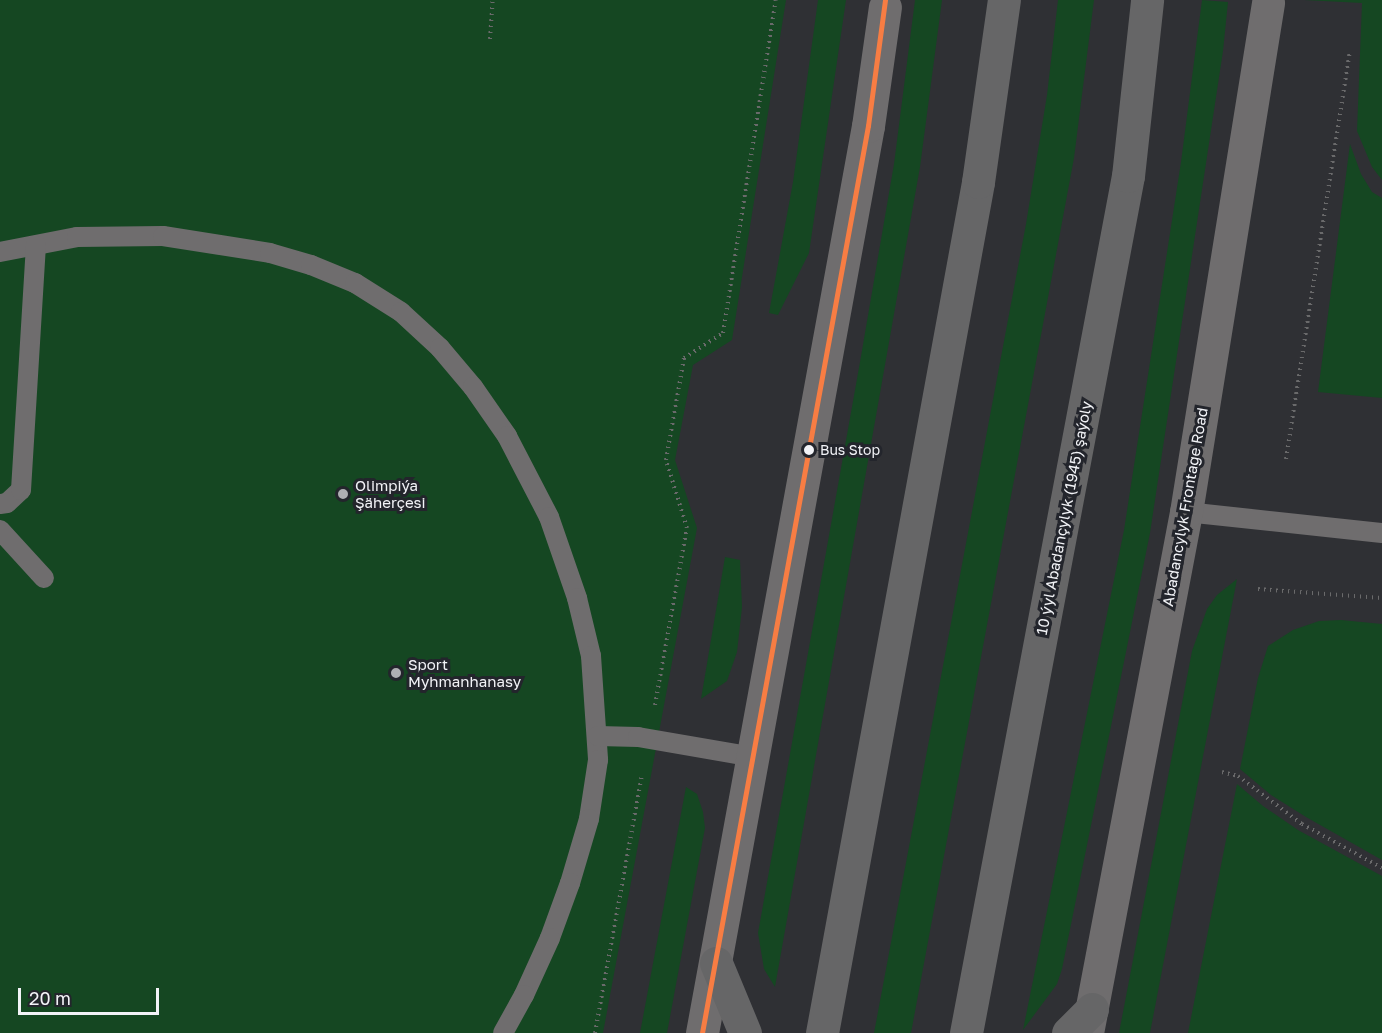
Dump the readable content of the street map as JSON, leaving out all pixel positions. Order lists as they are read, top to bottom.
{
  "streets": {
    "main road": ["10 ýyl Abadançylyk (1945) şaýoly"],
    "street": ["Abadancylyk Frontage Road"]
  },
  "places": ["Bus Stop", "Olimpiýa Şäherçesi", "Sport Myhmanhanasy"],
  "scale_bar": "20 m"
}
